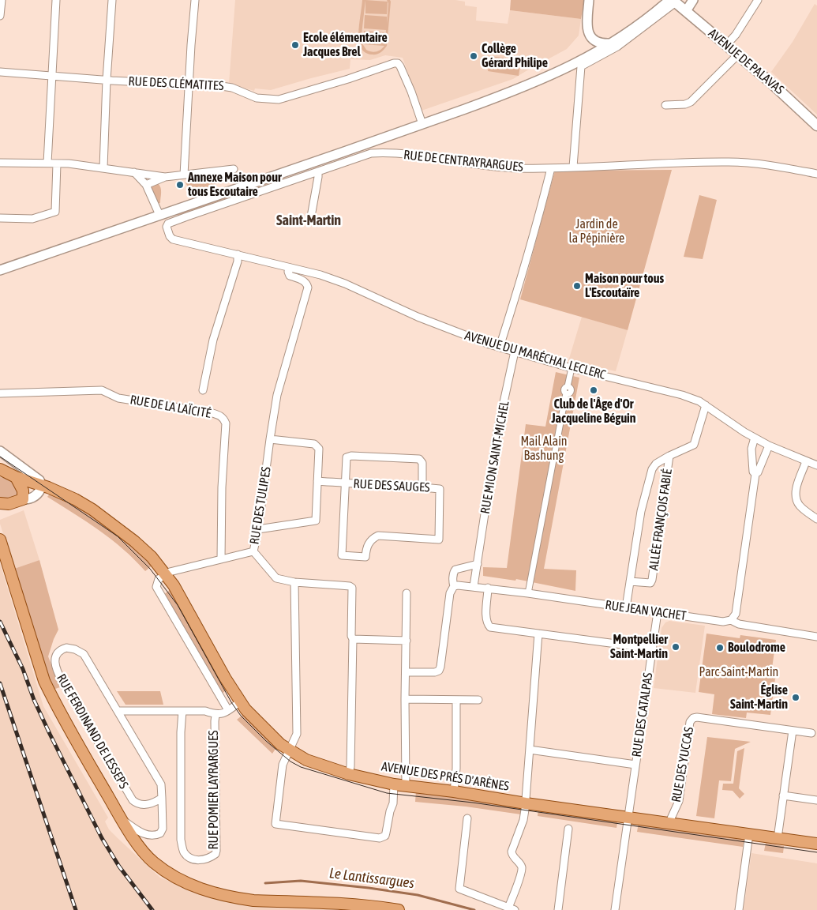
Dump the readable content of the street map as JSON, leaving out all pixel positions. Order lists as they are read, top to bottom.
{
  "streets": {
    "main road": ["AVENUE DE PALAVAS", "AVENUE DES PRÉS D'ARÈNES"],
    "street": [
      "RUE DES CLÉMATITES",
      "RUE DE CENTRAYRARGUES",
      "AVENUE DU MARÉCHAL LECLERC",
      "RUE DE LA LAÏCITÉ",
      "RUE MION SAINT-MICHEL",
      "RUE DES SAUGES",
      "RUE DES TULIPES",
      "ALLÉE FRANÇOIS FABIÉ",
      "RUE JEAN VACHET",
      "RUE DES CATALPAS",
      "RUE FERDINAND DE LESSEPS",
      "RUE DES YUCCAS",
      "RUE POMIER LAYRARGUES"
    ]
  },
  "crossings": [
    ["RUE DE CENTRAYRARGUES", "AVENUE DU MARÉCHAL LECLERC"],
    ["AVENUE DU MARÉCHAL LECLERC", "RUE MION SAINT-MICHEL"],
    ["AVENUE DU MARÉCHAL LECLERC", "RUE DES TULIPES"],
    ["AVENUE DU MARÉCHAL LECLERC", "ALLÉE FRANÇOIS FABIÉ"],
    ["RUE DE LA LAÏCITÉ", "RUE DES TULIPES"],
    ["RUE MION SAINT-MICHEL", "RUE JEAN VACHET"],
    ["RUE DES TULIPES", "AVENUE DES PRÉS D'ARÈNES"],
    ["RUE JEAN VACHET", "RUE DES CATALPAS"],
    ["RUE DES CATALPAS", "AVENUE DES PRÉS D'ARÈNES"]
  ],
  "districts": ["Saint-Martin"],
  "water": ["Le Lantissargues"],
  "parks": ["Jardin de la Pépinière", "Mail Alain Bashung", "Parc Saint-Martin"],
  "places": [
    "Ecole élémentaire Jacques Brel",
    "Collège Gérard Philipe",
    "Annexe Maison pour tous Escoutaire",
    "Maison pour tous L'Escoutaïre",
    "Club de l'Âge d'Or Jacqueline Béguin",
    "Montpellier Saint-Martin",
    "Boulodrome",
    "Église Saint-Martin"
  ]
}
